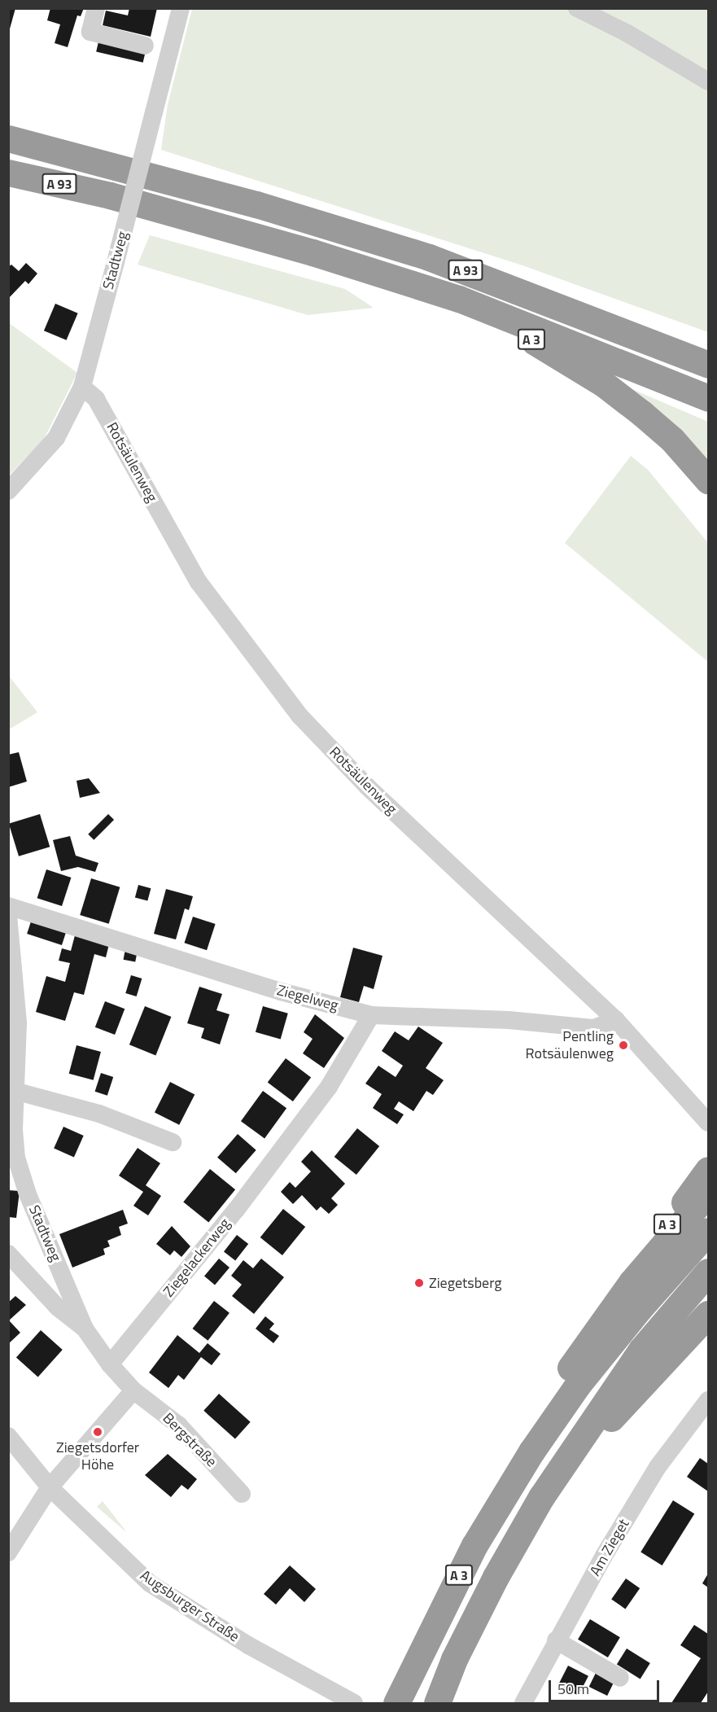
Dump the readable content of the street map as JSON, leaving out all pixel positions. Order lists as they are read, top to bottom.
{
  "streets": {
    "highway": ["A 93", "A 3"],
    "street": [
      "Stadtweg",
      "Rotsäulenweg",
      "Ziegelweg",
      "Ziegelackerweg",
      "Bergstraße",
      "Am Zieget",
      "Augsburger Straße"
    ]
  },
  "crossings": [
    ["A 93", "A 3"],
    ["Stadtweg", "Rotsäulenweg"],
    ["Stadtweg", "Ziegelackerweg"],
    ["Rotsäulenweg", "Ziegelweg"],
    ["Ziegelweg", "Ziegelackerweg"]
  ],
  "places": ["Pentling Rotsäulenweg", "Ziegetsberg", "Ziegetsdorfer Höhe"],
  "scale_bar": "50 m"
}
